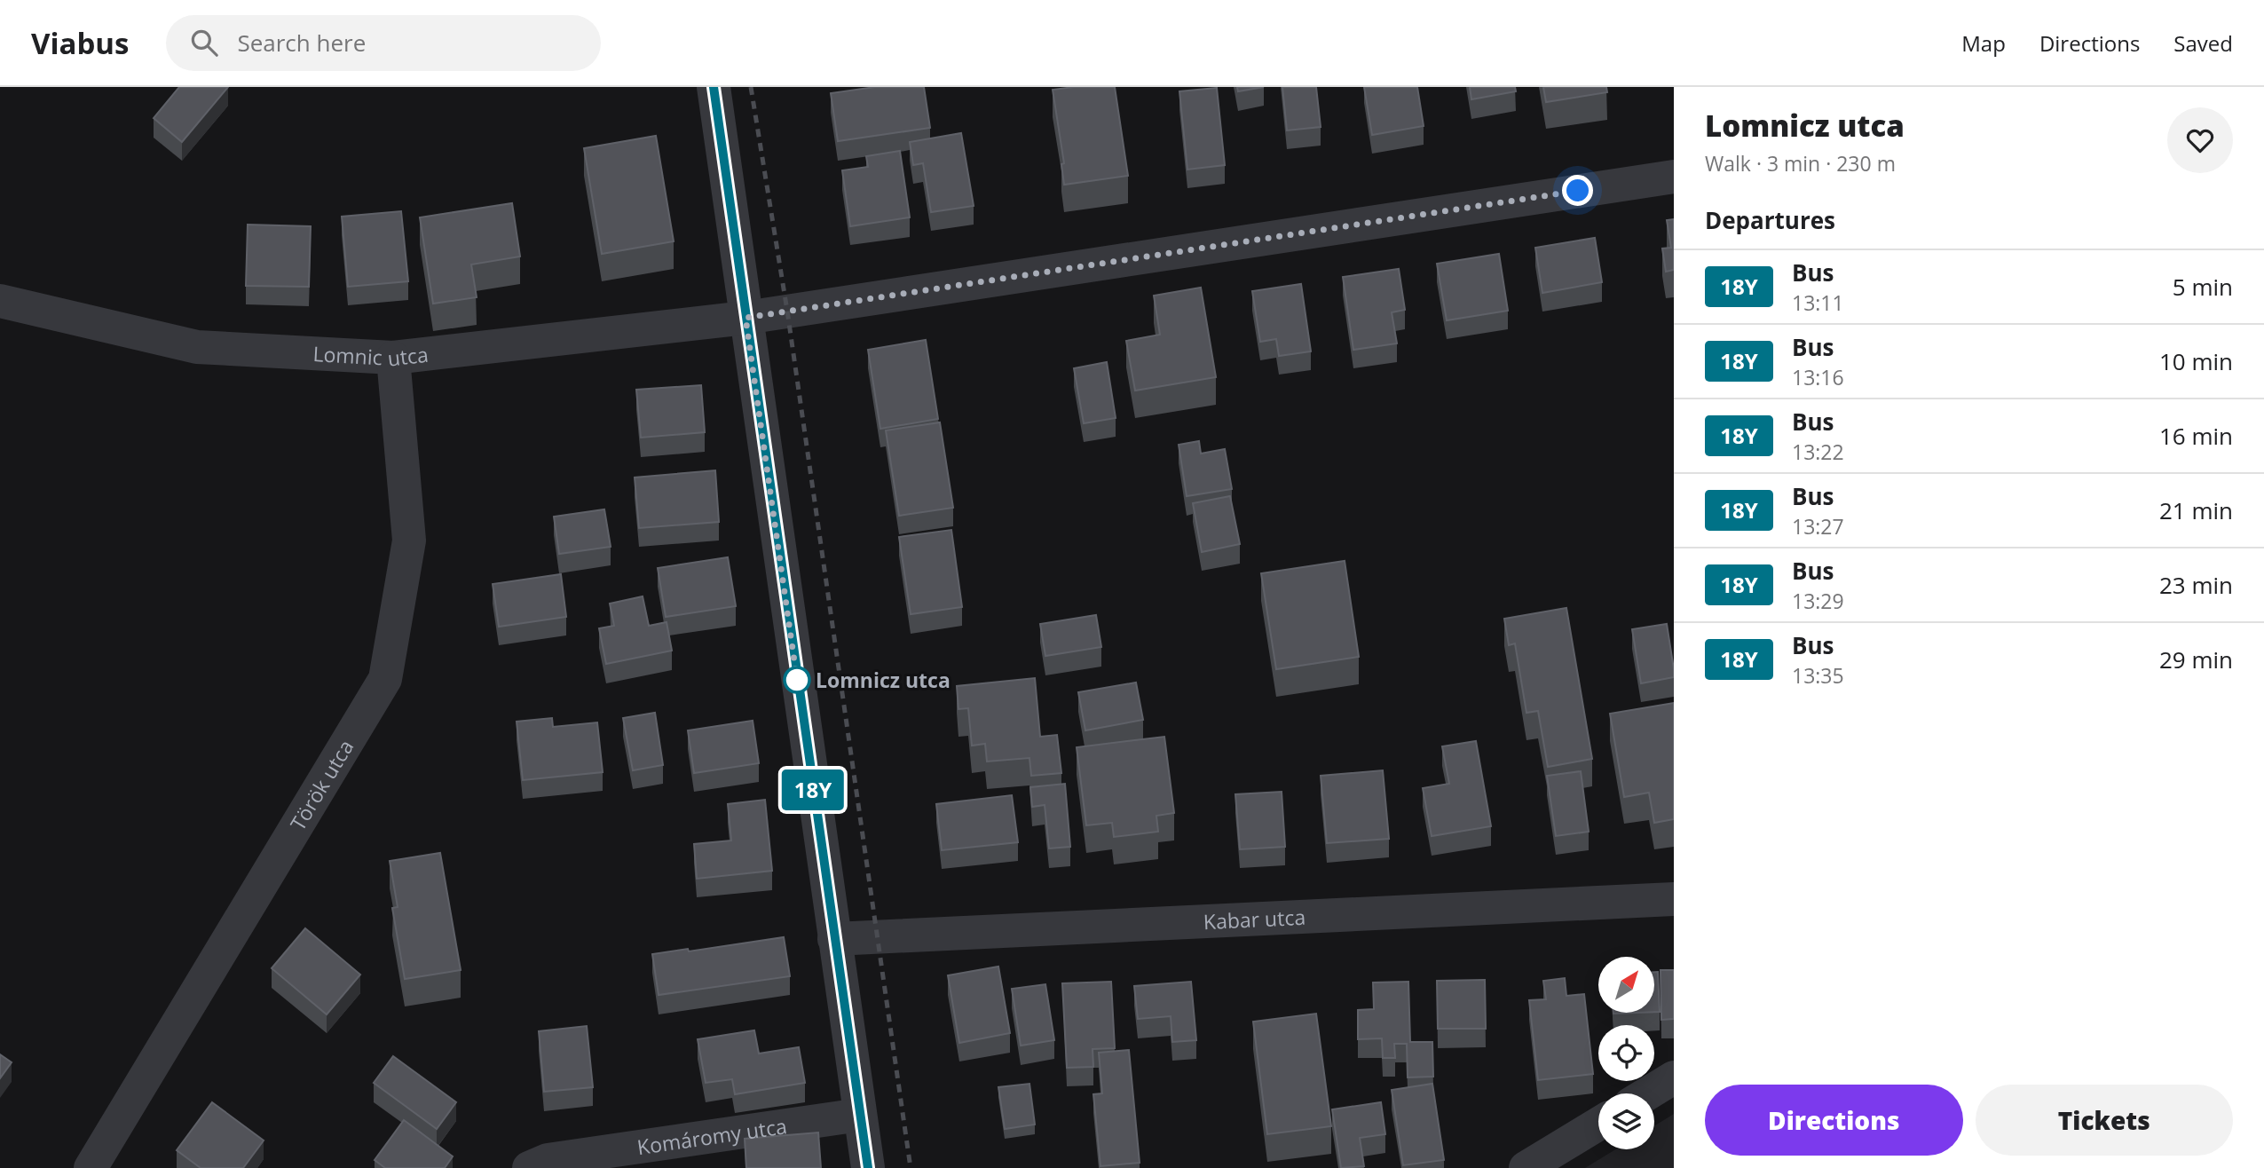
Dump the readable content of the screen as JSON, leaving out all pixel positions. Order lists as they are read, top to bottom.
{
  "streets": {
    "street": [
      "Lomnic utca",
      "Török utca",
      "Kabar utca",
      "Komáromy utca"
    ]
  },
  "crossings": [
    ["Lomnic utca", "Török utca"]
  ],
  "places": ["Lomnicz utca"],
  "lines": ["bus line 18Y"],
  "north": "top right",
  "page": {
    "header": "Viabus",
    "search": "Search here",
    "nav": ["Map", "Directions", "Saved"],
    "on_map": "18Y",
    "heading": [
      ["Lomnicz utca", "Walk · 3 min · 230 m"],
      "Departures"
    ],
    "list": [
      {
        "mark": "18Y",
        "name": "Bus",
        "note": "13:11",
        "value": "5 min"
      },
      {
        "mark": "18Y",
        "name": "Bus",
        "note": "13:16",
        "value": "10 min"
      },
      {
        "mark": "18Y",
        "name": "Bus",
        "note": "13:22",
        "value": "16 min"
      },
      {
        "mark": "18Y",
        "name": "Bus",
        "note": "13:27",
        "value": "21 min"
      },
      {
        "mark": "18Y",
        "name": "Bus",
        "note": "13:29",
        "value": "23 min"
      },
      {
        "mark": "18Y",
        "name": "Bus",
        "note": "13:35",
        "value": "29 min"
      }
    ],
    "buttons": ["Directions", "Tickets"]
  }
}
